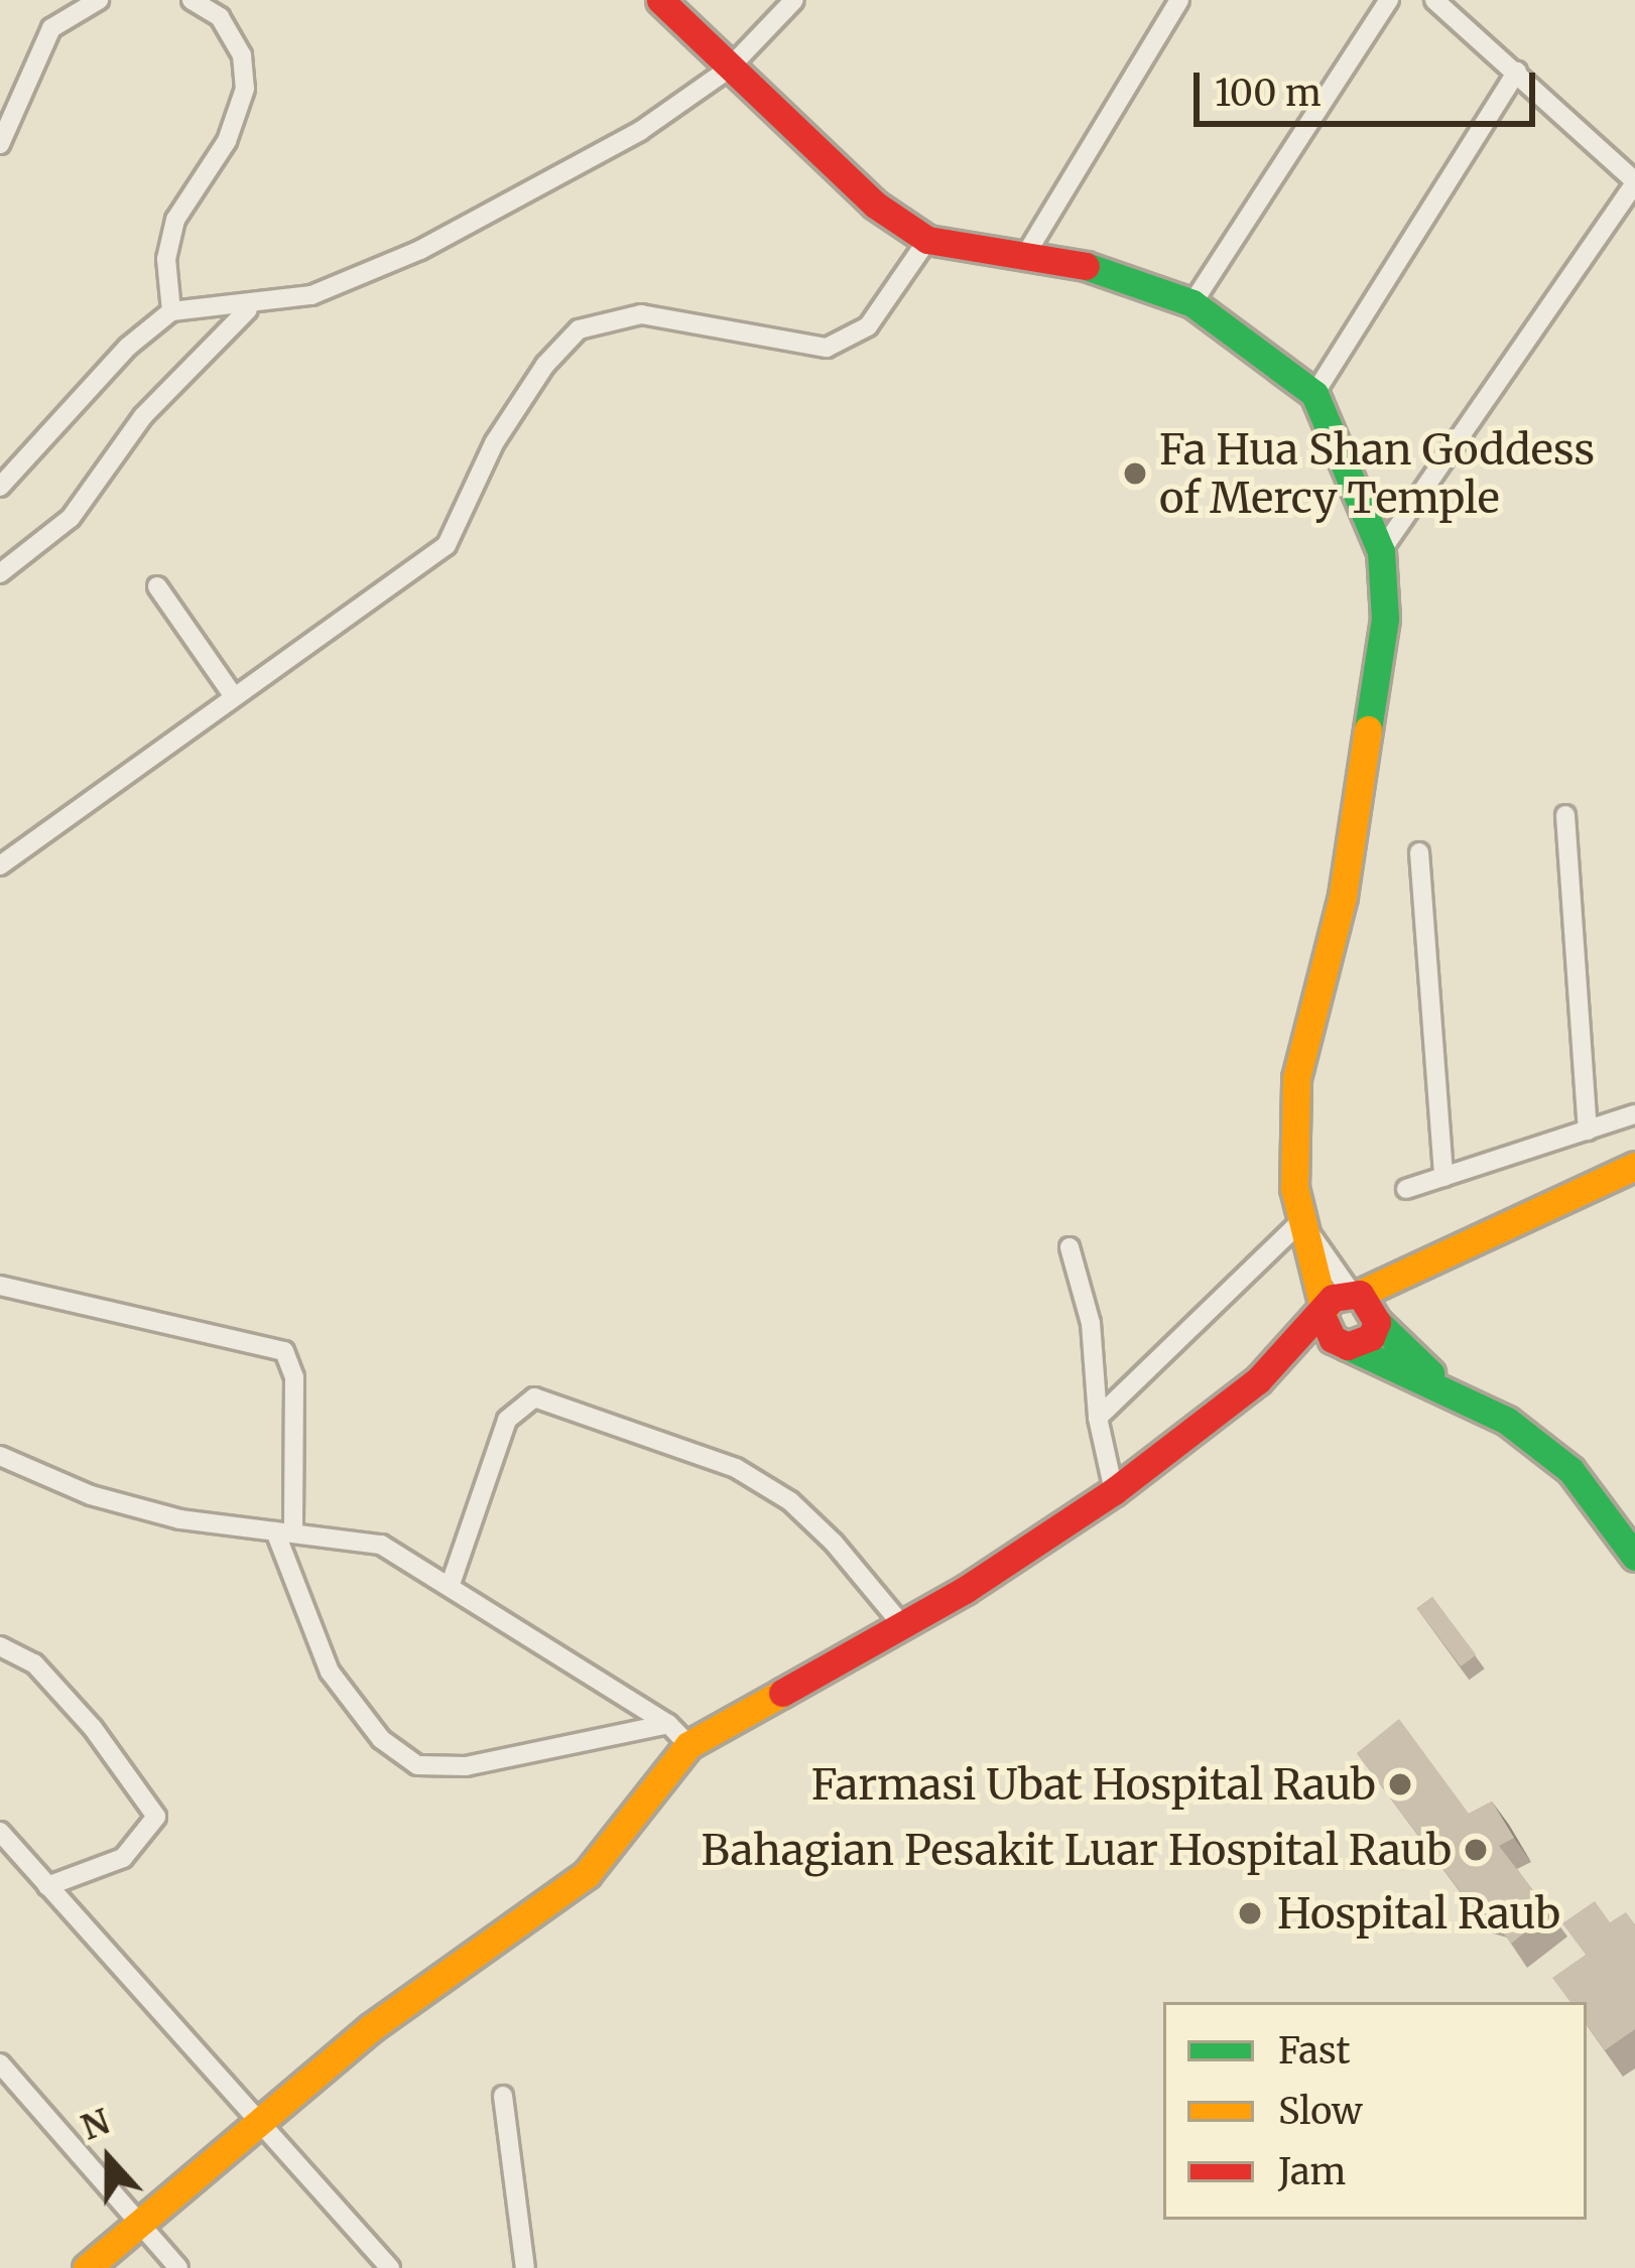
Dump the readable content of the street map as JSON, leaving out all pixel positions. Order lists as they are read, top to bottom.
{
  "places": [
    "Fa Hua Shan Goddess of Mercy Temple",
    "Farmasi Ubat Hospital Raub",
    "Bahagian Pesakit Luar Hospital Raub",
    "Hospital Raub"
  ],
  "legend": ["Fast", "Slow", "Jam"],
  "scale_bar": "100 m",
  "north": "top"
}
